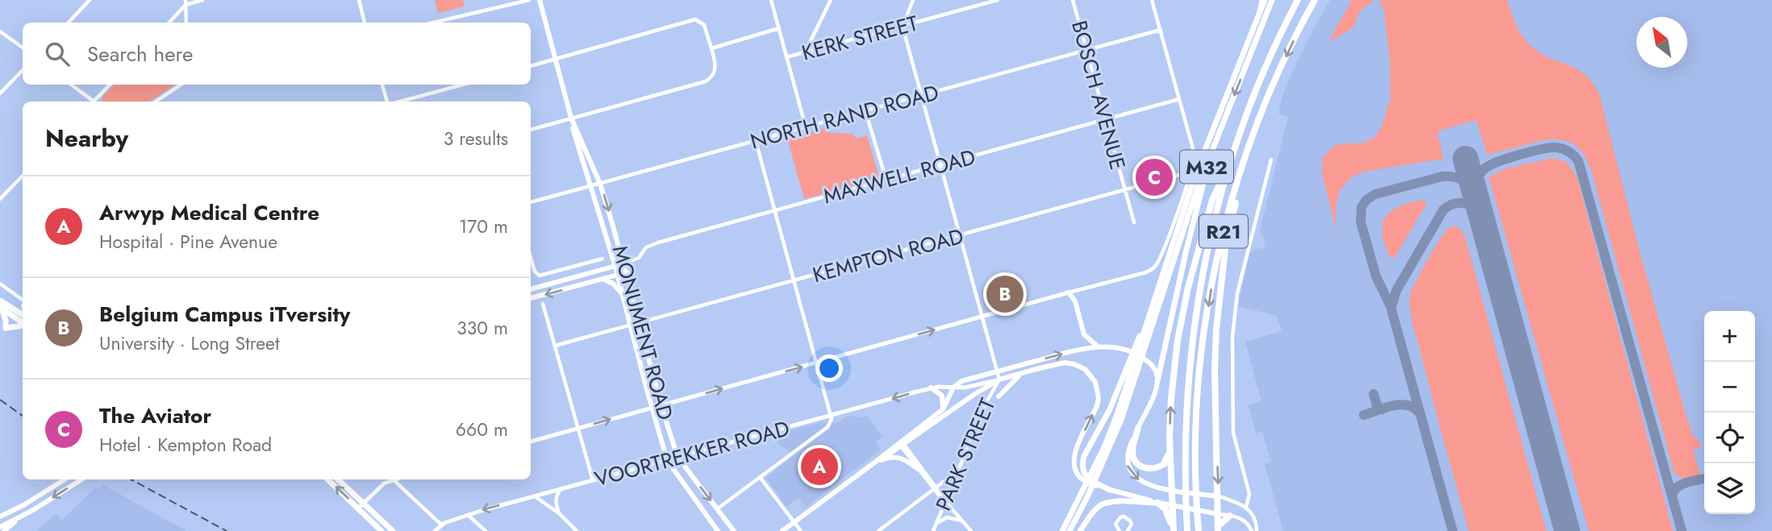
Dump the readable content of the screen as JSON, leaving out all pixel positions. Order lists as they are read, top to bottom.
{
  "streets": {
    "highway": ["R21"],
    "main road": ["M32", "MONUMENT ROAD", "VOORTREKKER ROAD"],
    "street": [
      "KERK STREET",
      "BOSCH AVENUE",
      "NORTH RAND ROAD",
      "MAXWELL ROAD",
      "KEMPTON ROAD",
      "PARK STREET"
    ]
  },
  "crossings": [
    ["BOSCH AVENUE", "NORTH RAND ROAD"],
    ["BOSCH AVENUE", "MAXWELL ROAD"],
    ["BOSCH AVENUE", "KEMPTON ROAD"],
    ["NORTH RAND ROAD", "MONUMENT ROAD"],
    ["M32", "KEMPTON ROAD"],
    ["MAXWELL ROAD", "MONUMENT ROAD"],
    ["KEMPTON ROAD", "MONUMENT ROAD"],
    ["MONUMENT ROAD", "VOORTREKKER ROAD"]
  ],
  "north": "top left",
  "page": {
    "search": "Search here",
    "heading": ["Nearby", "3 results"],
    "pins": ["C", "B", "A"],
    "list": [
      {
        "mark": "A",
        "name": "Arwyp Medical Centre",
        "note": "Hospital · Pine Avenue",
        "value": "170 m"
      },
      {
        "mark": "B",
        "name": "Belgium Campus iTversity",
        "note": "University · Long Street",
        "value": "330 m"
      },
      {
        "mark": "C",
        "name": "The Aviator",
        "note": "Hotel · Kempton Road",
        "value": "660 m"
      }
    ],
    "map_buttons": ["+", "−"]
  }
}
